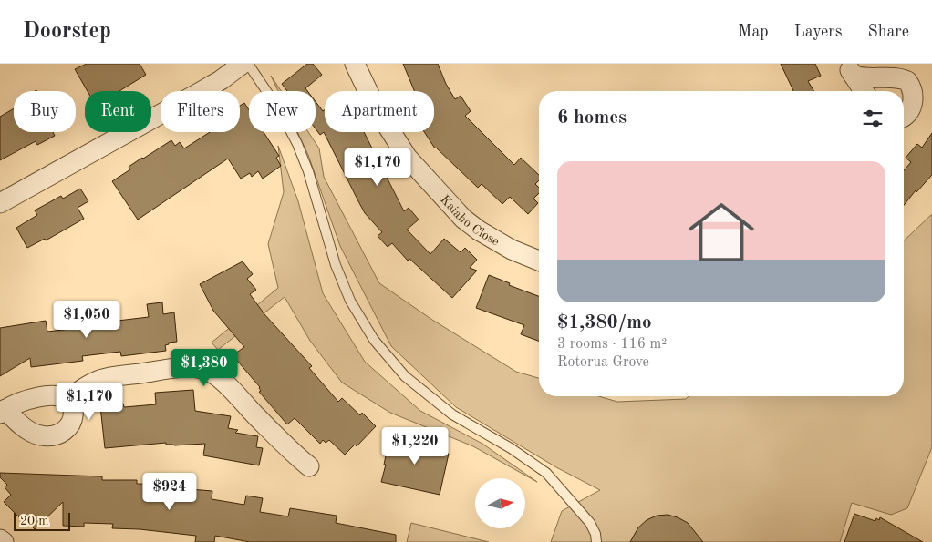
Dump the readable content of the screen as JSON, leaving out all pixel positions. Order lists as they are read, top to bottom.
{
  "streets": {
    "street": ["Kaiaho Close"]
  },
  "scale_bar": "20 m",
  "north": "right",
  "page": {
    "header": "Doorstep",
    "nav": ["Map", "Layers", "Share"],
    "chip": [
      "Buy",
      "Rent",
      "Filters",
      "New",
      "Apartment"
    ],
    "heading": "6 homes",
    "list": [
      {
        "name": "$1,380/mo",
        "note": "3 rooms · 116 m² · Rotorua Grove"
      }
    ],
    "price": [
      "$1,170",
      "$1,050",
      "$1,380",
      "$1,170",
      "$1,220",
      "$924"
    ],
    "scale": "20 m"
  }
}
